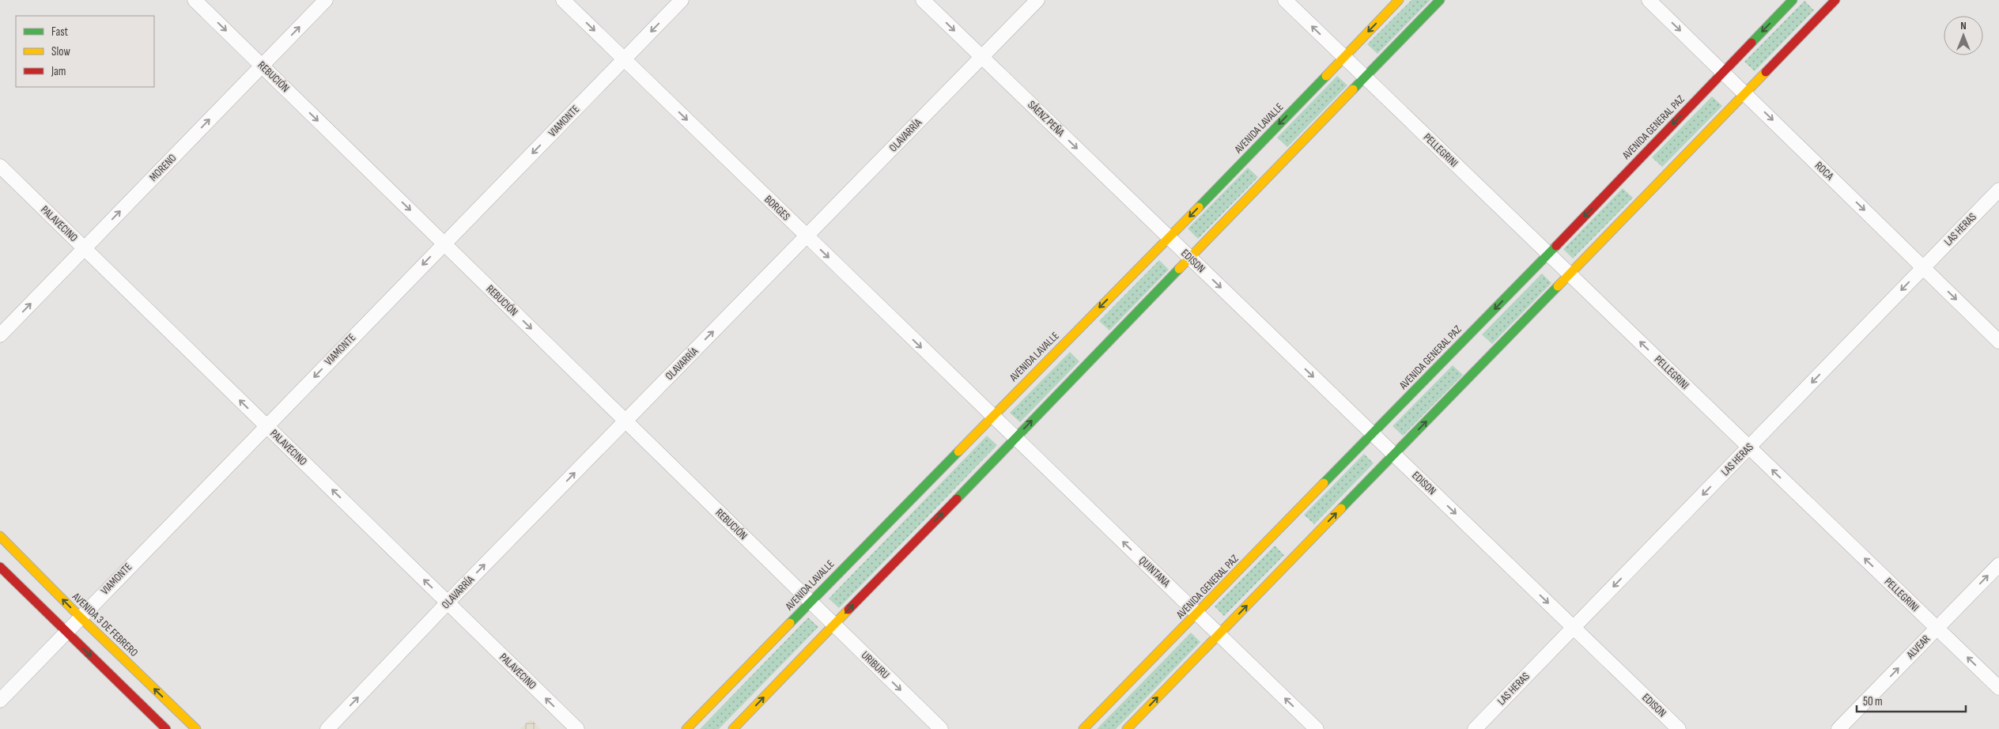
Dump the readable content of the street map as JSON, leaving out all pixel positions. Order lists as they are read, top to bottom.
{
  "streets": {
    "street": [
      "REBUCIÓN",
      "SÁENZ PEÑA",
      "VIAMONTE",
      "AVENIDA GENERAL PAZ",
      "AVENIDA LAVALLE",
      "OLAVARRÍA",
      "PELLEGRINI",
      "MORENO",
      "ROCA",
      "BORGES",
      "PALAVECINO",
      "LAS HERAS",
      "EDISON",
      "QUINTANA",
      "AVENIDA 3 DE FEBRERO",
      "ALVEAR",
      "URIBURU"
    ]
  },
  "crossings": [
    ["REBUCIÓN", "VIAMONTE"],
    ["REBUCIÓN", "AVENIDA LAVALLE"],
    ["REBUCIÓN", "OLAVARRÍA"],
    ["REBUCIÓN", "MORENO"],
    ["REBUCIÓN", "URIBURU"],
    ["SÁENZ PEÑA", "AVENIDA LAVALLE"],
    ["SÁENZ PEÑA", "OLAVARRÍA"],
    ["SÁENZ PEÑA", "EDISON"],
    ["VIAMONTE", "BORGES"],
    ["VIAMONTE", "PALAVECINO"],
    ["VIAMONTE", "AVENIDA 3 DE FEBRERO"],
    ["AVENIDA GENERAL PAZ", "PELLEGRINI"],
    ["AVENIDA GENERAL PAZ", "ROCA"],
    ["AVENIDA GENERAL PAZ", "EDISON"],
    ["AVENIDA GENERAL PAZ", "QUINTANA"],
    ["AVENIDA LAVALLE", "PELLEGRINI"],
    ["AVENIDA LAVALLE", "BORGES"],
    ["AVENIDA LAVALLE", "EDISON"],
    ["AVENIDA LAVALLE", "QUINTANA"],
    ["AVENIDA LAVALLE", "URIBURU"],
    ["OLAVARRÍA", "BORGES"],
    ["OLAVARRÍA", "PALAVECINO"],
    ["PELLEGRINI", "LAS HERAS"],
    ["PELLEGRINI", "ALVEAR"],
    ["MORENO", "PALAVECINO"],
    ["ROCA", "LAS HERAS"],
    ["BORGES", "QUINTANA"],
    ["LAS HERAS", "EDISON"]
  ],
  "one_way": [
    "REBUCIÓN",
    "SÁENZ PEÑA",
    "VIAMONTE",
    "OLAVARRÍA",
    "PELLEGRINI",
    "MORENO",
    "ROCA",
    "BORGES",
    "PALAVECINO",
    "LAS HERAS",
    "EDISON",
    "QUINTANA",
    "ALVEAR",
    "URIBURU"
  ],
  "legend": ["Fast", "Slow", "Jam"],
  "scale_bar": "50 m",
  "north": "top"
}
